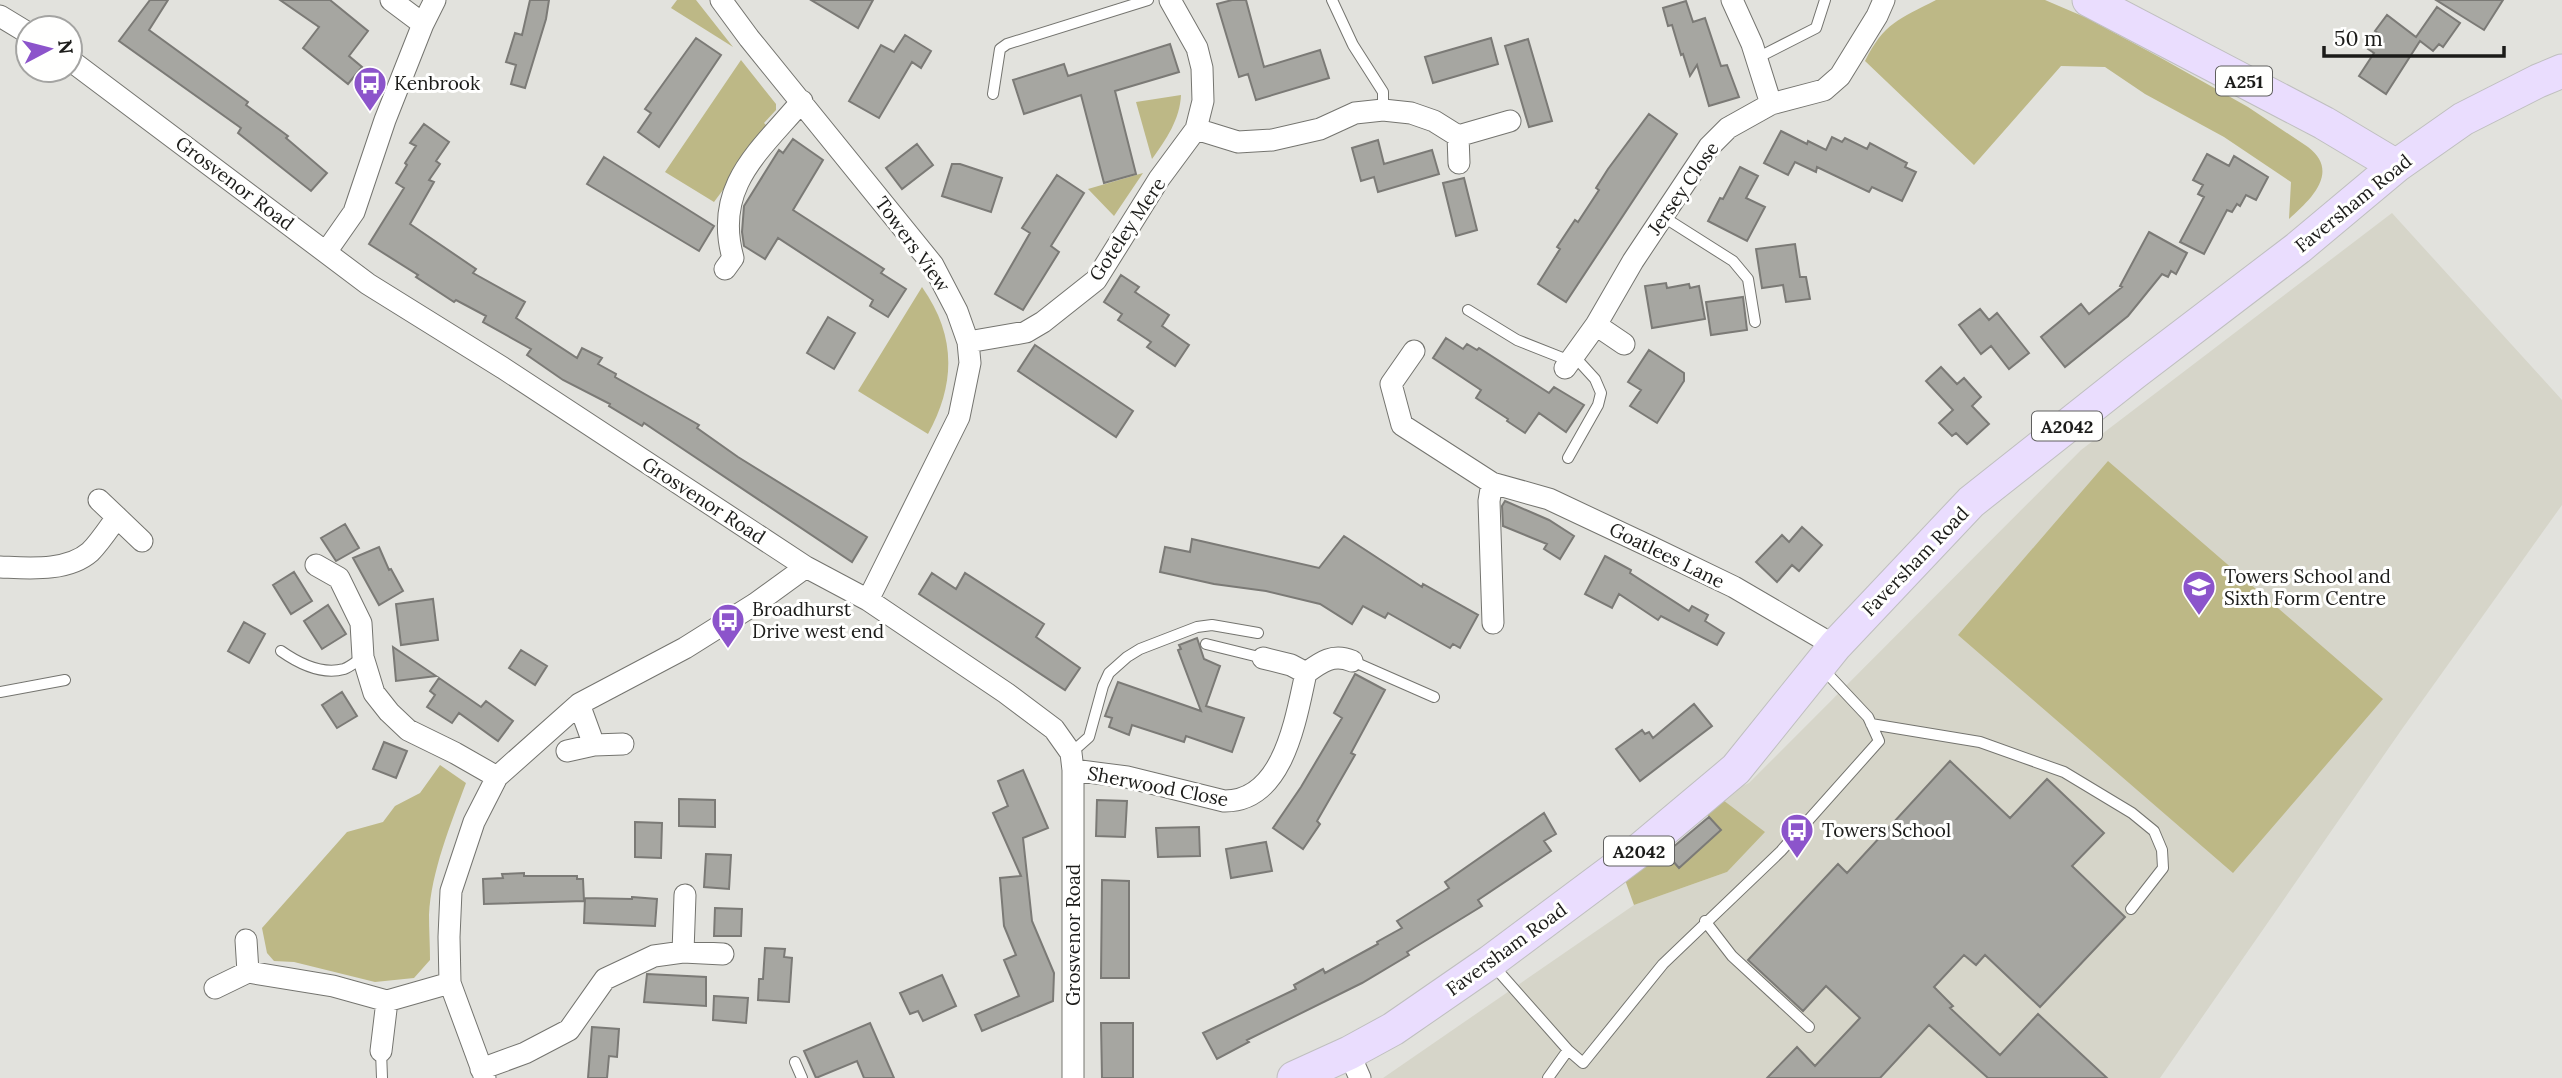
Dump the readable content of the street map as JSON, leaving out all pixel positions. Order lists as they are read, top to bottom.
{
  "streets": {
    "main road": ["A251", "Faversham Road", "A2042"],
    "street": [
      "Grosvenor Road",
      "Jersey Close",
      "Goteley Mere",
      "Towers View",
      "Goatlees Lane",
      "Sherwood Close"
    ]
  },
  "crossings": [
    ["A251", "Faversham Road"],
    ["Grosvenor Road", "Towers View"],
    ["Grosvenor Road", "Sherwood Close"],
    ["Faversham Road", "Goatlees Lane"],
    ["Goteley Mere", "Towers View"]
  ],
  "places": {
    "bus stop": ["Kenbrook", "Broadhurst Drive west end", "Towers School"],
    "school or university": ["Towers School and Sixth Form Centre"]
  },
  "scale_bar": "50 m",
  "north": "right"
}
